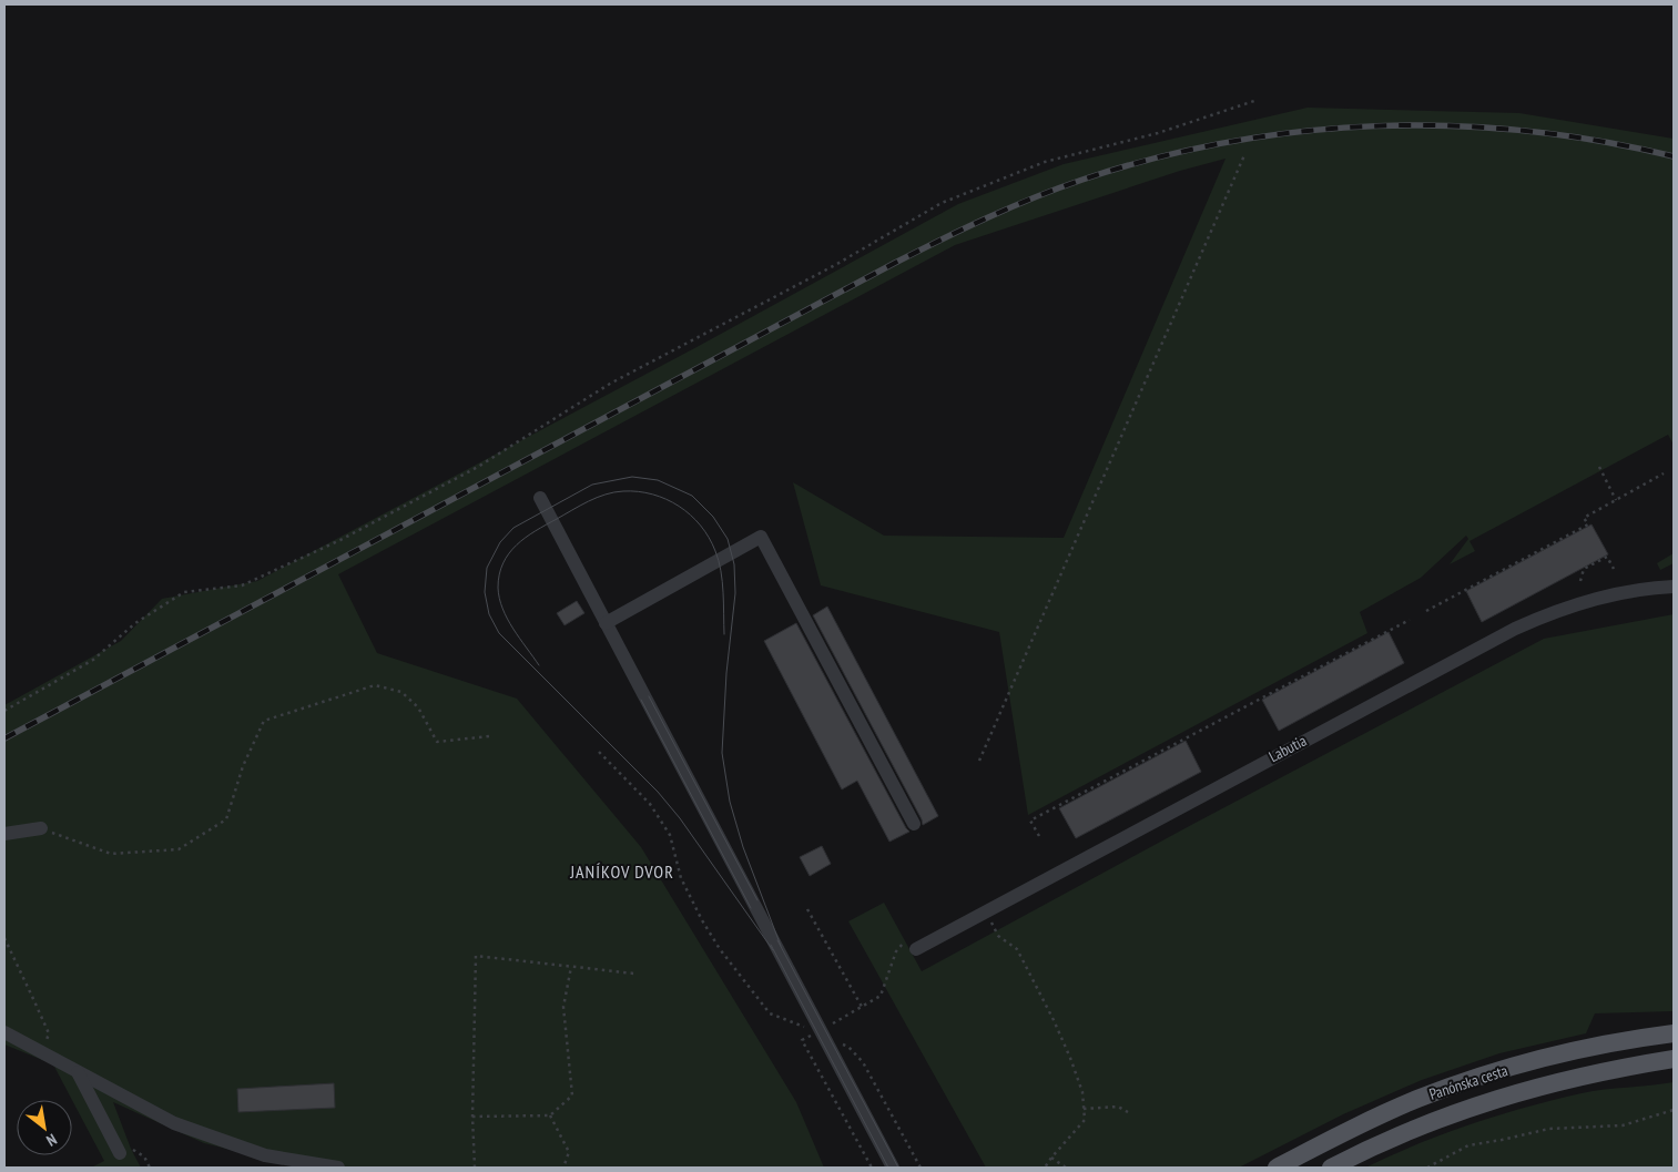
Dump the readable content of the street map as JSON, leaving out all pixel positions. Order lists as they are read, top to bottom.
{
  "streets": {
    "main road": ["Panónska cesta"],
    "street": ["Labutia"]
  },
  "districts": ["JANÍKOV DVOR"],
  "north": "bottom right"
}
